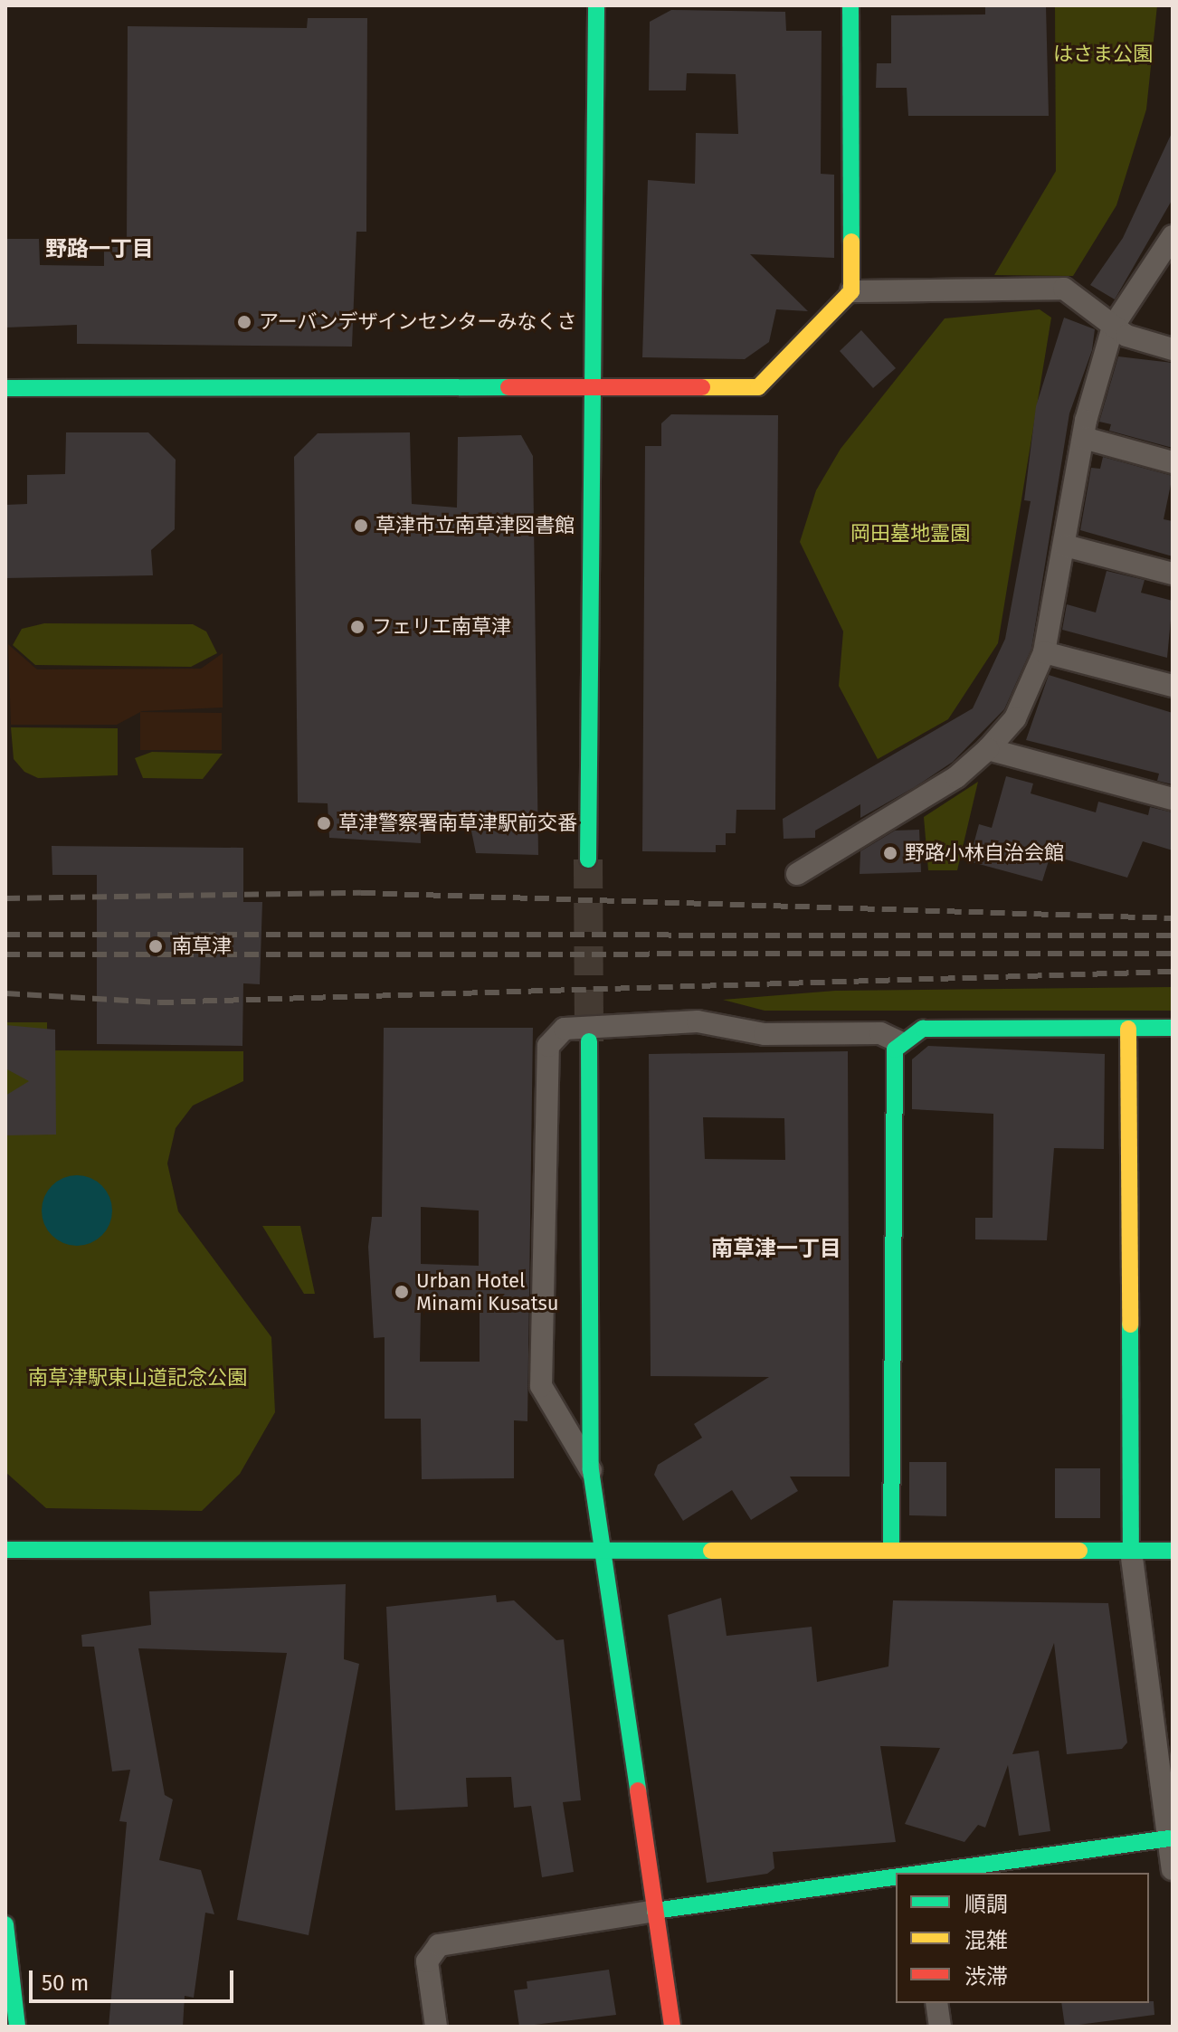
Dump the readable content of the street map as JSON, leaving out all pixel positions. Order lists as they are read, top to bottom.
{
  "districts": ["野路一丁目", "南草津一丁目"],
  "parks": ["はさま公園", "岡田墓地霊園", "南草津駅東山道記念公園"],
  "places": [
    "アーバンデザインセンターみなくさ",
    "草津市立南草津図書館",
    "フェリエ南草津",
    "草津警察署南草津駅前交番",
    "野路小林自治会館",
    "南草津",
    "Urban Hotel Minami Kusatsu"
  ],
  "legend": ["順調", "混雑", "渋滞"],
  "scale_bar": "50 m"
}
